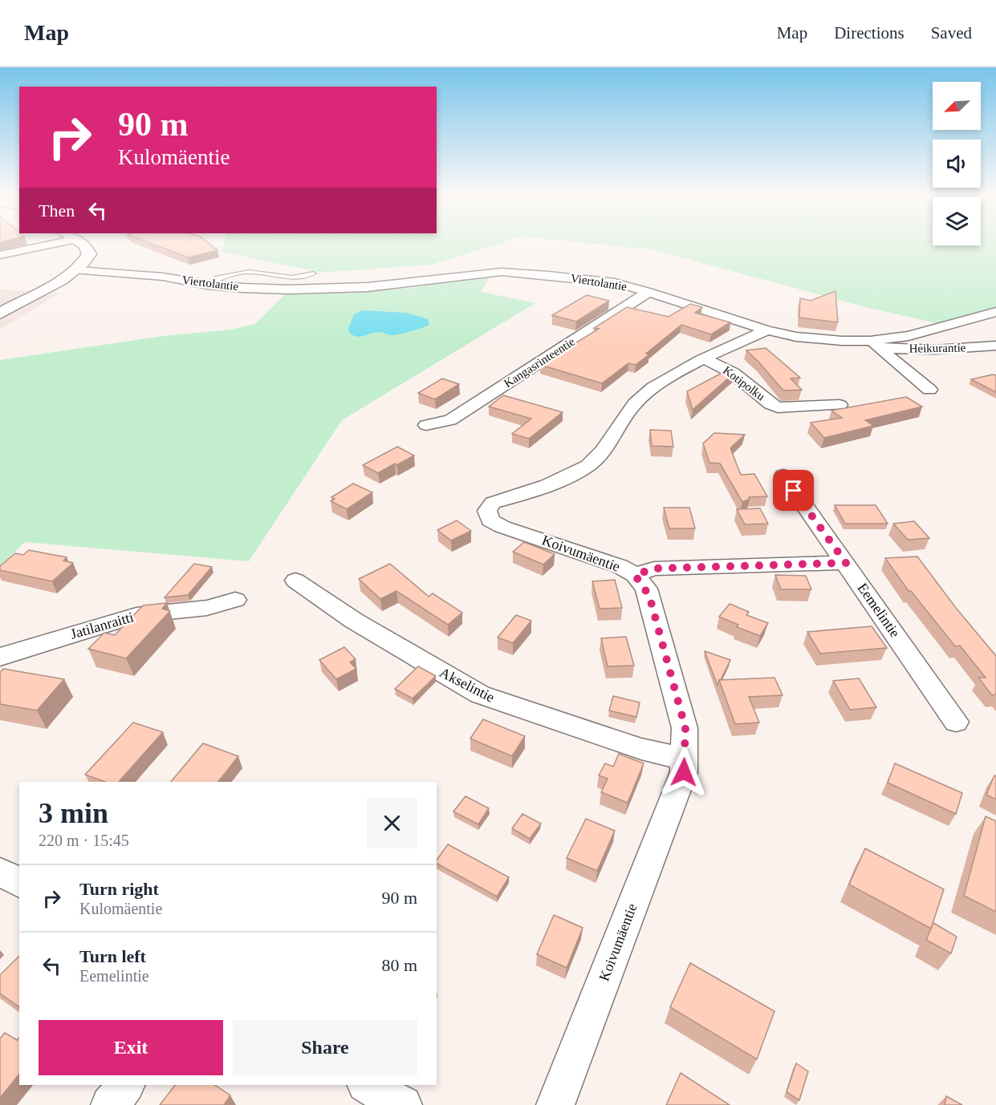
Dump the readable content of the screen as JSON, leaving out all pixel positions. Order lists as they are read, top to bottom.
{
  "streets": {
    "street": [
      "Viertolantie",
      "Heikurantie",
      "Kangasrinteentie",
      "Kotipolku",
      "Koivumäentie",
      "Eemelintie",
      "Jatilanraitti",
      "Akselintie"
    ]
  },
  "crossings": [
    ["Viertolantie", "Heikurantie"],
    ["Viertolantie", "Kangasrinteentie"],
    ["Viertolantie", "Koivumäentie"],
    ["Kotipolku", "Koivumäentie"],
    ["Koivumäentie", "Akselintie"]
  ],
  "north": "bottom left",
  "page": {
    "header": "Map",
    "nav": ["Map", "Directions", "Saved"],
    "turn": ["90 m", "Kulomäentie"],
    "then": "Then",
    "heading": ["3 min", "220 m · 15:45"],
    "list": [
      {
        "name": "Turn right",
        "note": "Kulomäentie",
        "value": "90 m"
      },
      {
        "name": "Turn left",
        "note": "Eemelintie",
        "value": "80 m"
      }
    ],
    "buttons": ["Exit", "Share"]
  }
}
